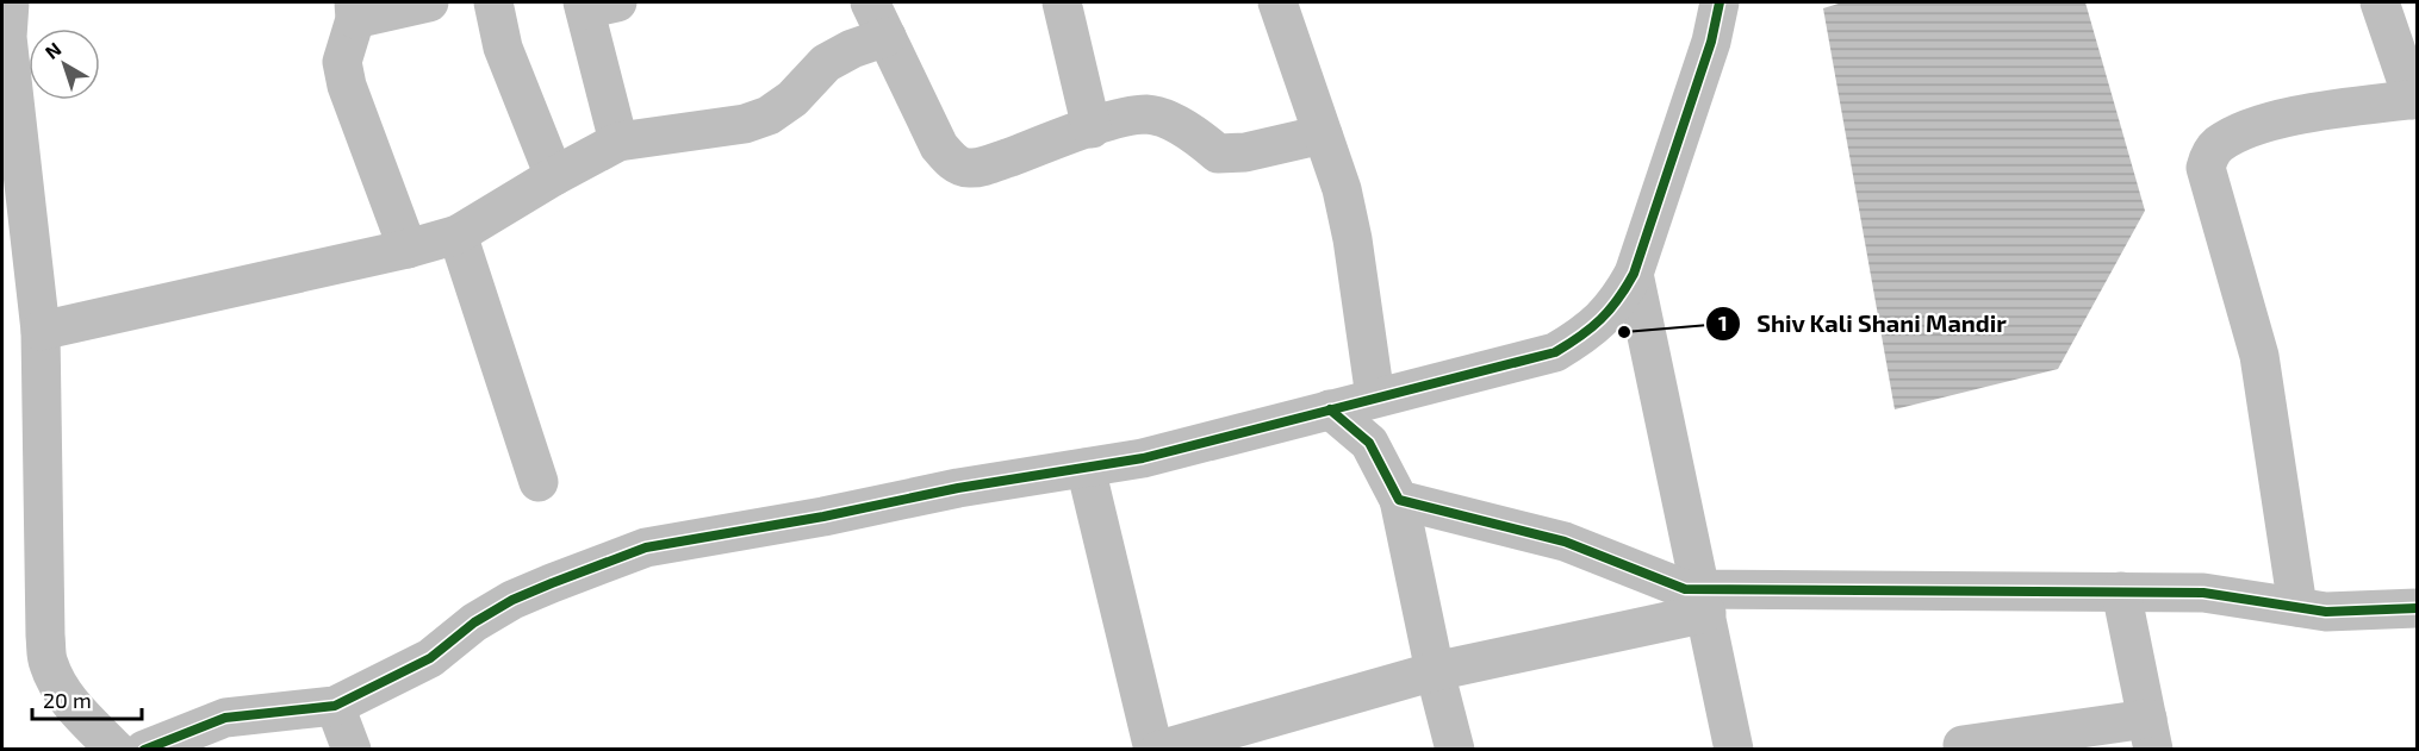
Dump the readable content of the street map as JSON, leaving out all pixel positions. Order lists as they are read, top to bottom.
{
  "places": ["Shiv Kali Shani Mandir"],
  "scale_bar": "20 m",
  "north": "top left"
}
